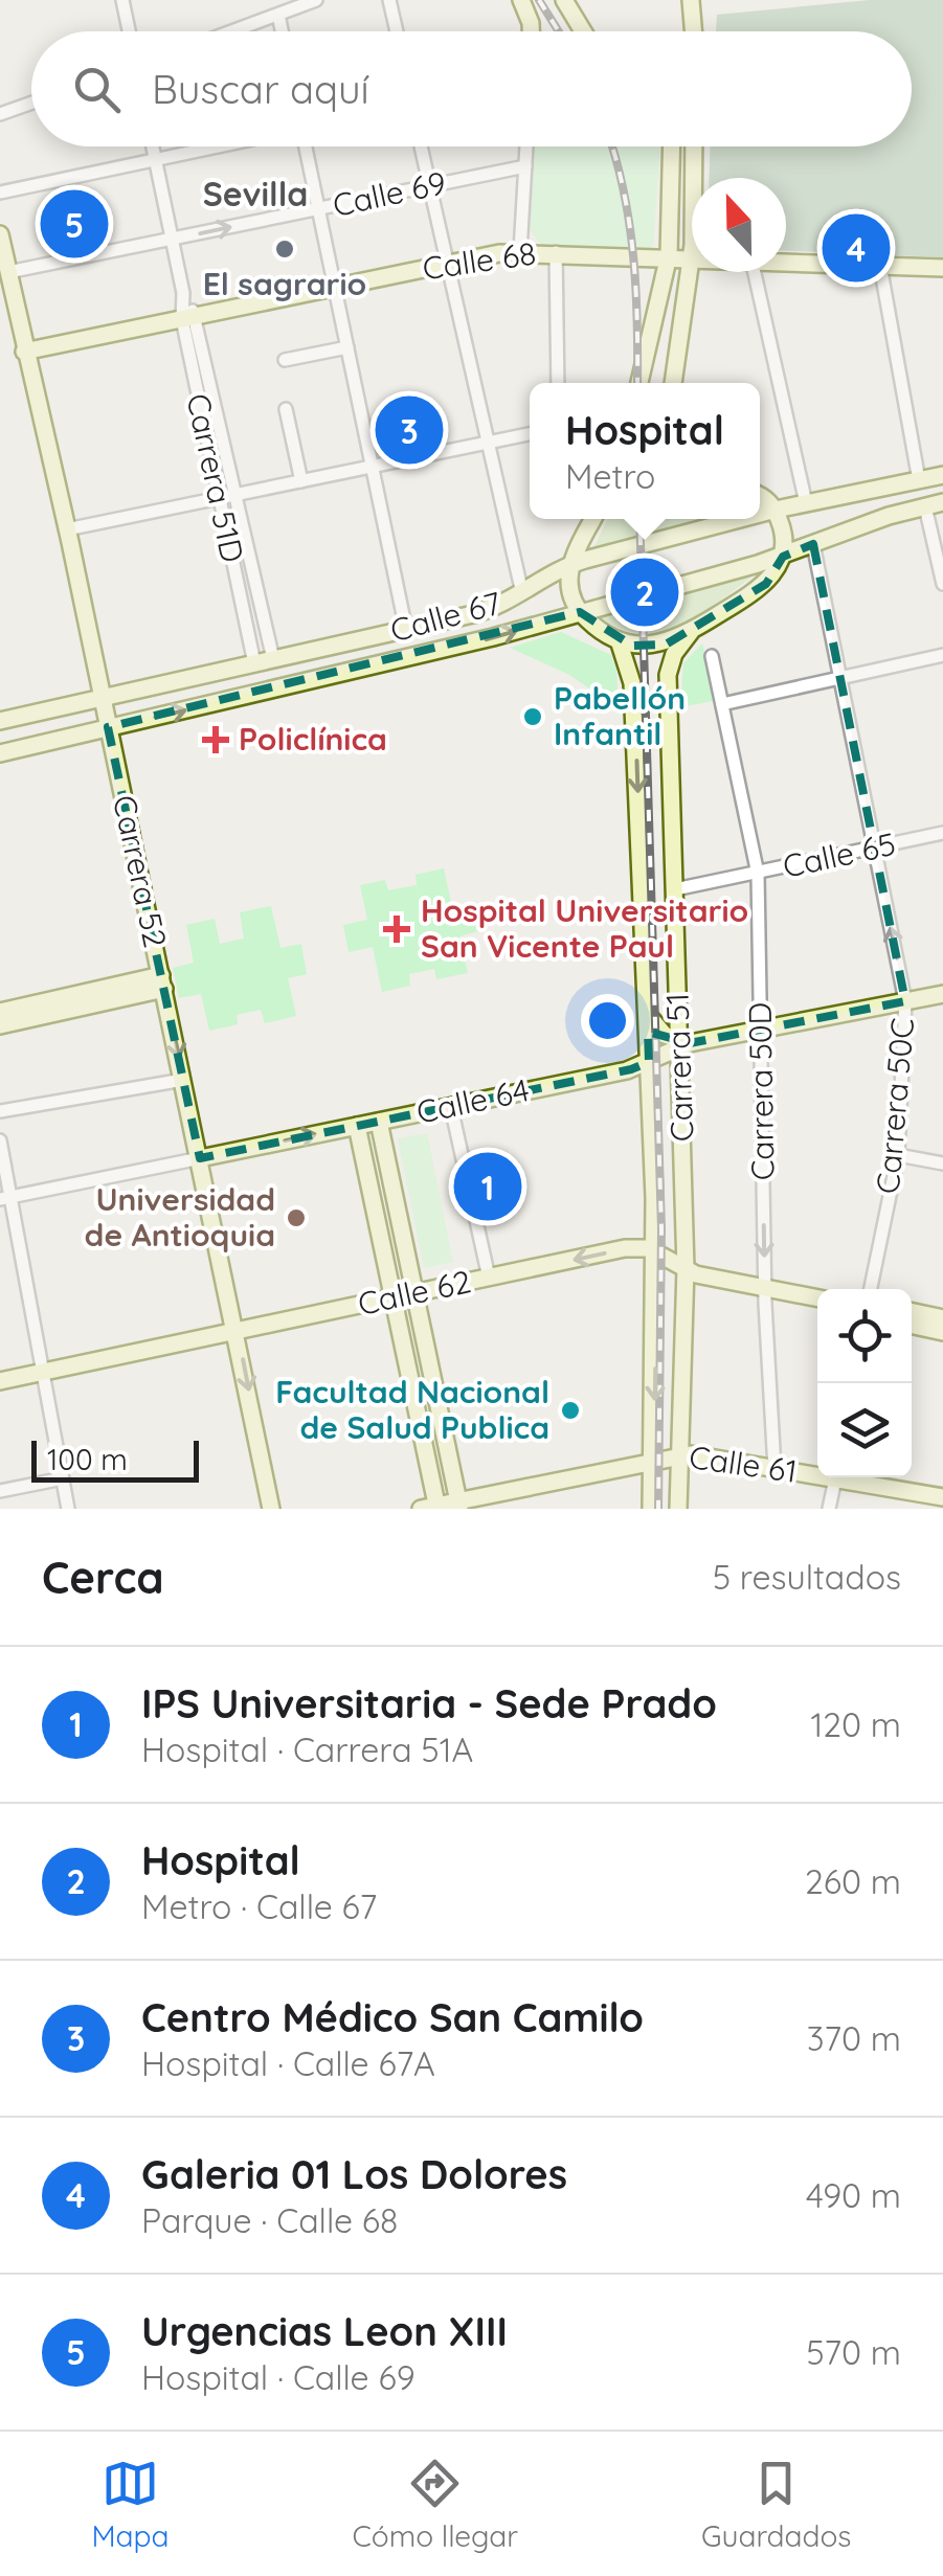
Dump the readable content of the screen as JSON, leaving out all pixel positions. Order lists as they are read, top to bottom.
{
  "streets": {
    "main road": [
      "Calle 68",
      "Calle 67",
      "Carrera 52",
      "Carrera 51",
      "Calle 64",
      "Calle 62",
      "Calle 61"
    ],
    "street": [
      "Calle 69",
      "Carrera 51D",
      "Calle 65",
      "Carrera 50D",
      "Carrera 50C"
    ]
  },
  "crossings": [
    ["Calle 69", "Carrera 51D"],
    ["Calle 69", "Carrera 52"],
    ["Calle 68", "Carrera 51D"],
    ["Calle 68", "Carrera 52"],
    ["Carrera 51D", "Calle 67"],
    ["Calle 67", "Carrera 52"],
    ["Calle 67", "Carrera 50C"],
    ["Calle 65", "Carrera 51"],
    ["Calle 65", "Carrera 50D"],
    ["Calle 65", "Carrera 50C"],
    ["Carrera 52", "Calle 64"],
    ["Carrera 52", "Calle 62"],
    ["Carrera 51", "Calle 64"],
    ["Carrera 51", "Calle 62"],
    ["Carrera 51", "Calle 61"],
    ["Carrera 50D", "Calle 64"],
    ["Carrera 50D", "Calle 61"],
    ["Calle 64", "Carrera 50C"]
  ],
  "districts": ["Sevilla"],
  "places": {
    "other": [
      "El sagrario",
      "Pabellón Infantil",
      "Universidad de Antioquia",
      "Facultad Nacional de Salud Publica"
    ],
    "health": ["Policlínica", "Hospital Universitario San Vicente Paul"]
  },
  "scale_bar": "100 m",
  "north": "top",
  "page": {
    "search": "Buscar aquí",
    "pins": [
      "5",
      "4",
      "3",
      "2",
      "1"
    ],
    "popup": ["Hospital", "Metro"],
    "scale": "100 m",
    "heading": ["Cerca", "5 resultados"],
    "list": [
      {
        "mark": "1",
        "name": "IPS Universitaria - Sede Prado",
        "note": "Hospital · Carrera 51A",
        "value": "120 m"
      },
      {
        "mark": "2",
        "name": "Hospital",
        "note": "Metro · Calle 67",
        "value": "260 m"
      },
      {
        "mark": "3",
        "name": "Centro Médico San Camilo",
        "note": "Hospital · Calle 67A",
        "value": "370 m"
      },
      {
        "mark": "4",
        "name": "Galeria 01 Los Dolores",
        "note": "Parque · Calle 68",
        "value": "490 m"
      },
      {
        "mark": "5",
        "name": "Urgencias Leon XIII",
        "note": "Hospital · Calle 69",
        "value": "570 m"
      }
    ],
    "nav": ["Mapa", "Cómo llegar", "Guardados"]
  }
}
